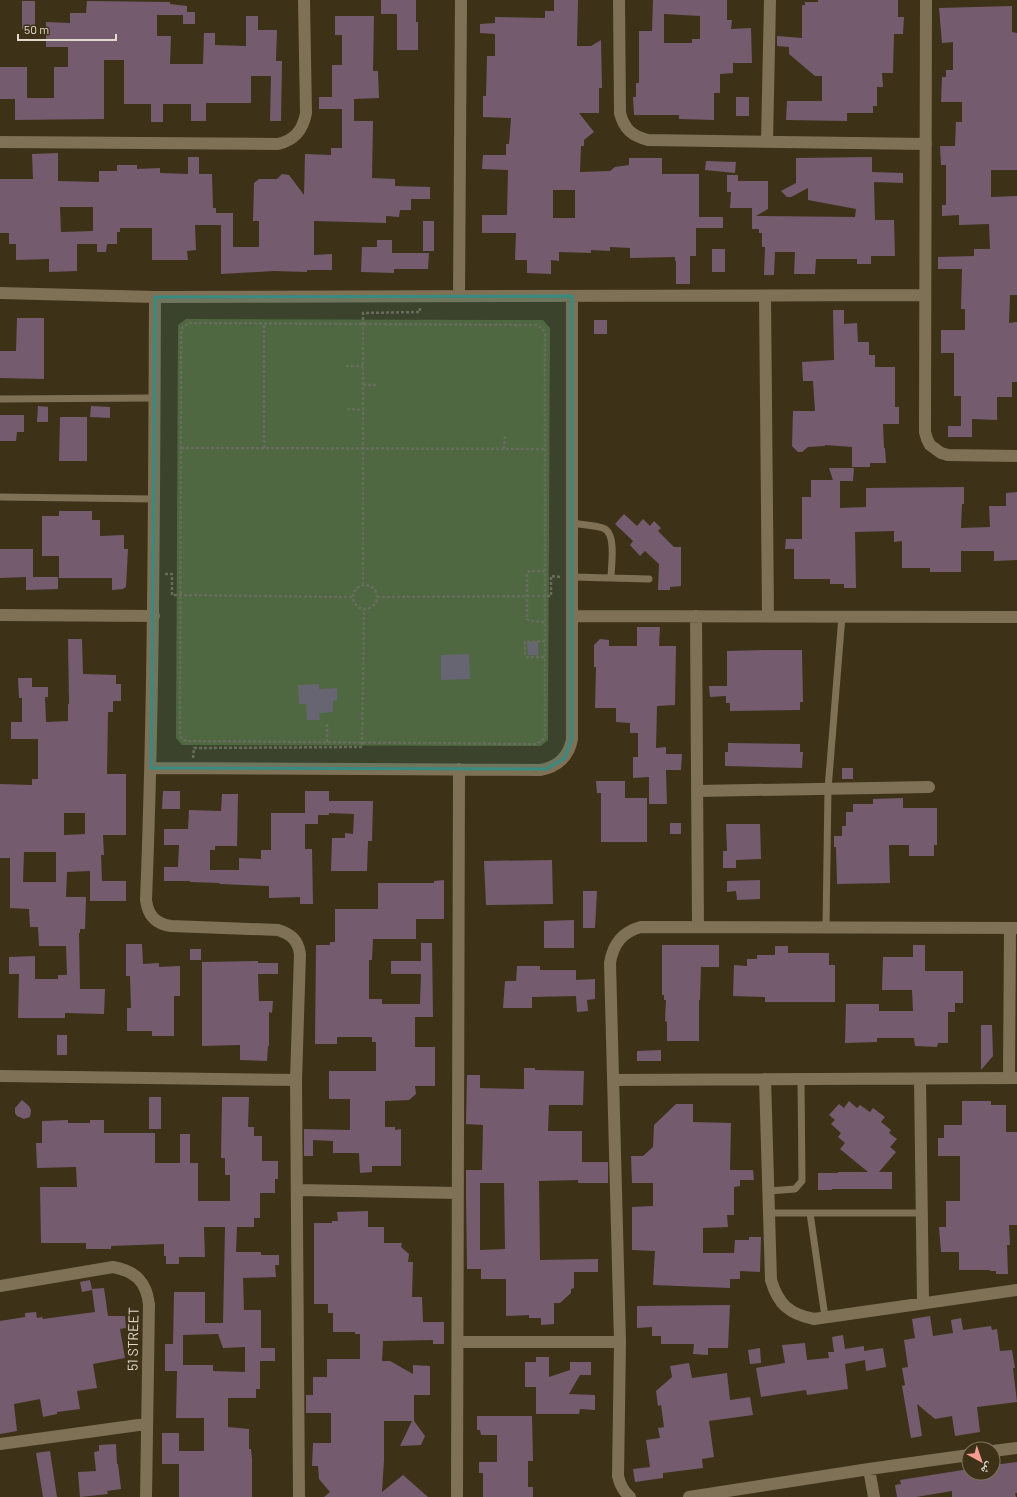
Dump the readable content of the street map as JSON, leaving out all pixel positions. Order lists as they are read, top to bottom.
{
  "streets": {
    "street": ["51 STREET"]
  },
  "scale_bar": "50 m",
  "north": "bottom right"
}
